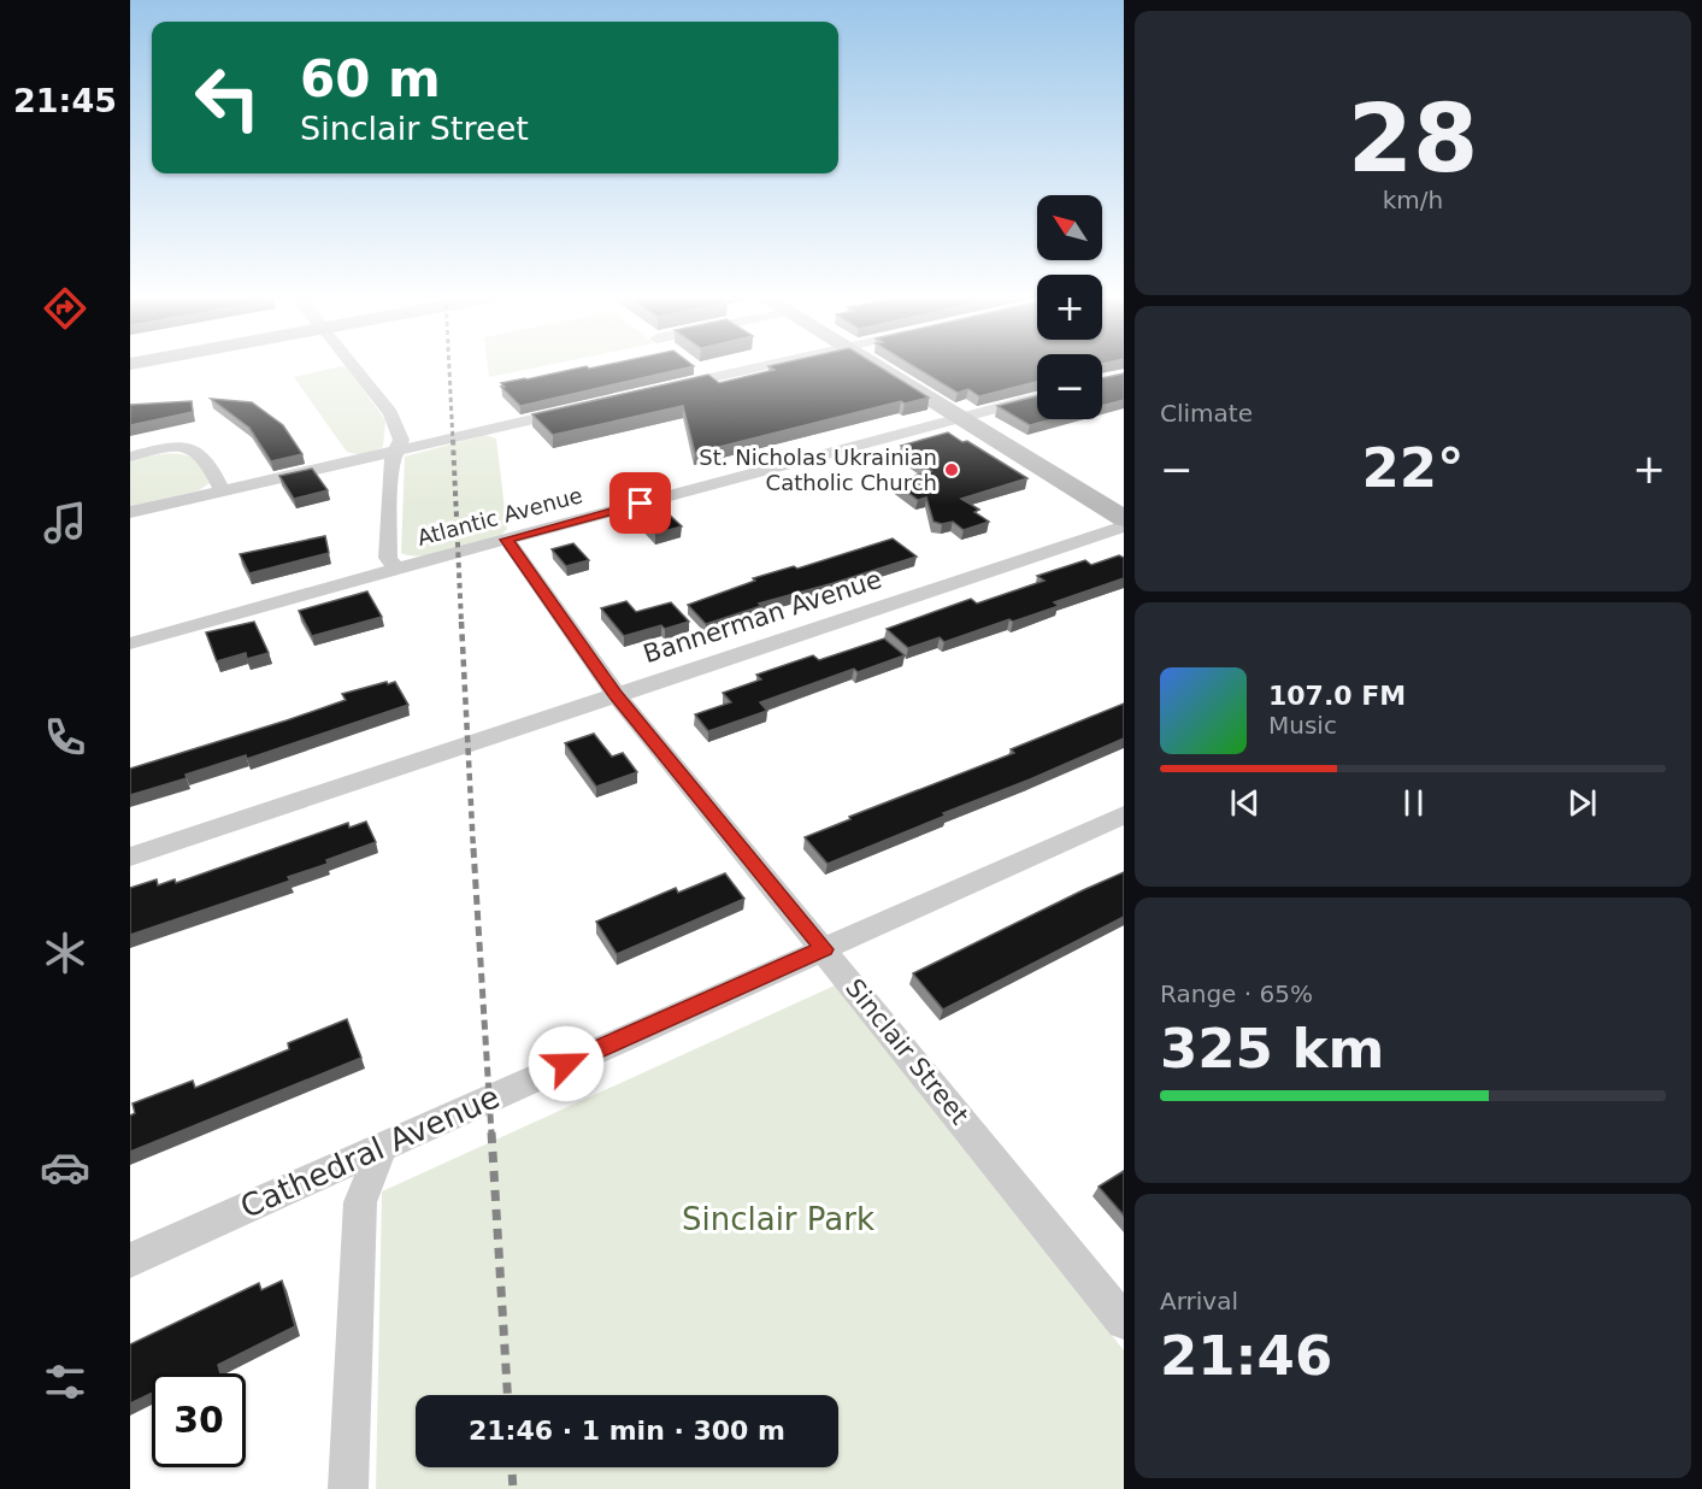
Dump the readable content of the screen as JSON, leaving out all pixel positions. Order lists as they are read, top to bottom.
{
  "streets": {
    "street": [
      "Atlantic Avenue",
      "Bannerman Avenue",
      "Sinclair Street",
      "Cathedral Avenue"
    ]
  },
  "crossings": [
    ["Atlantic Avenue", "Sinclair Street"],
    ["Bannerman Avenue", "Sinclair Street"],
    ["Sinclair Street", "Cathedral Avenue"]
  ],
  "parks": ["Sinclair Park"],
  "places": ["St. Nicholas Ukrainian Catholic Church"],
  "north": "top left",
  "page": {
    "tabs": "21:45",
    "tile": [
      ["28", "km/h"],
      "Climate",
      ["Range · 65%", "325 km"],
      ["Arrival", "21:46"]
    ],
    "turn": ["60 m", "Sinclair Street"],
    "map_buttons": ["+", "−"],
    "heat": ["−", "22°", "+"],
    "song": ["107.0 FM", "Music"],
    "limit": "30",
    "trip": "21:46 · 1 min · 300 m"
  }
}
